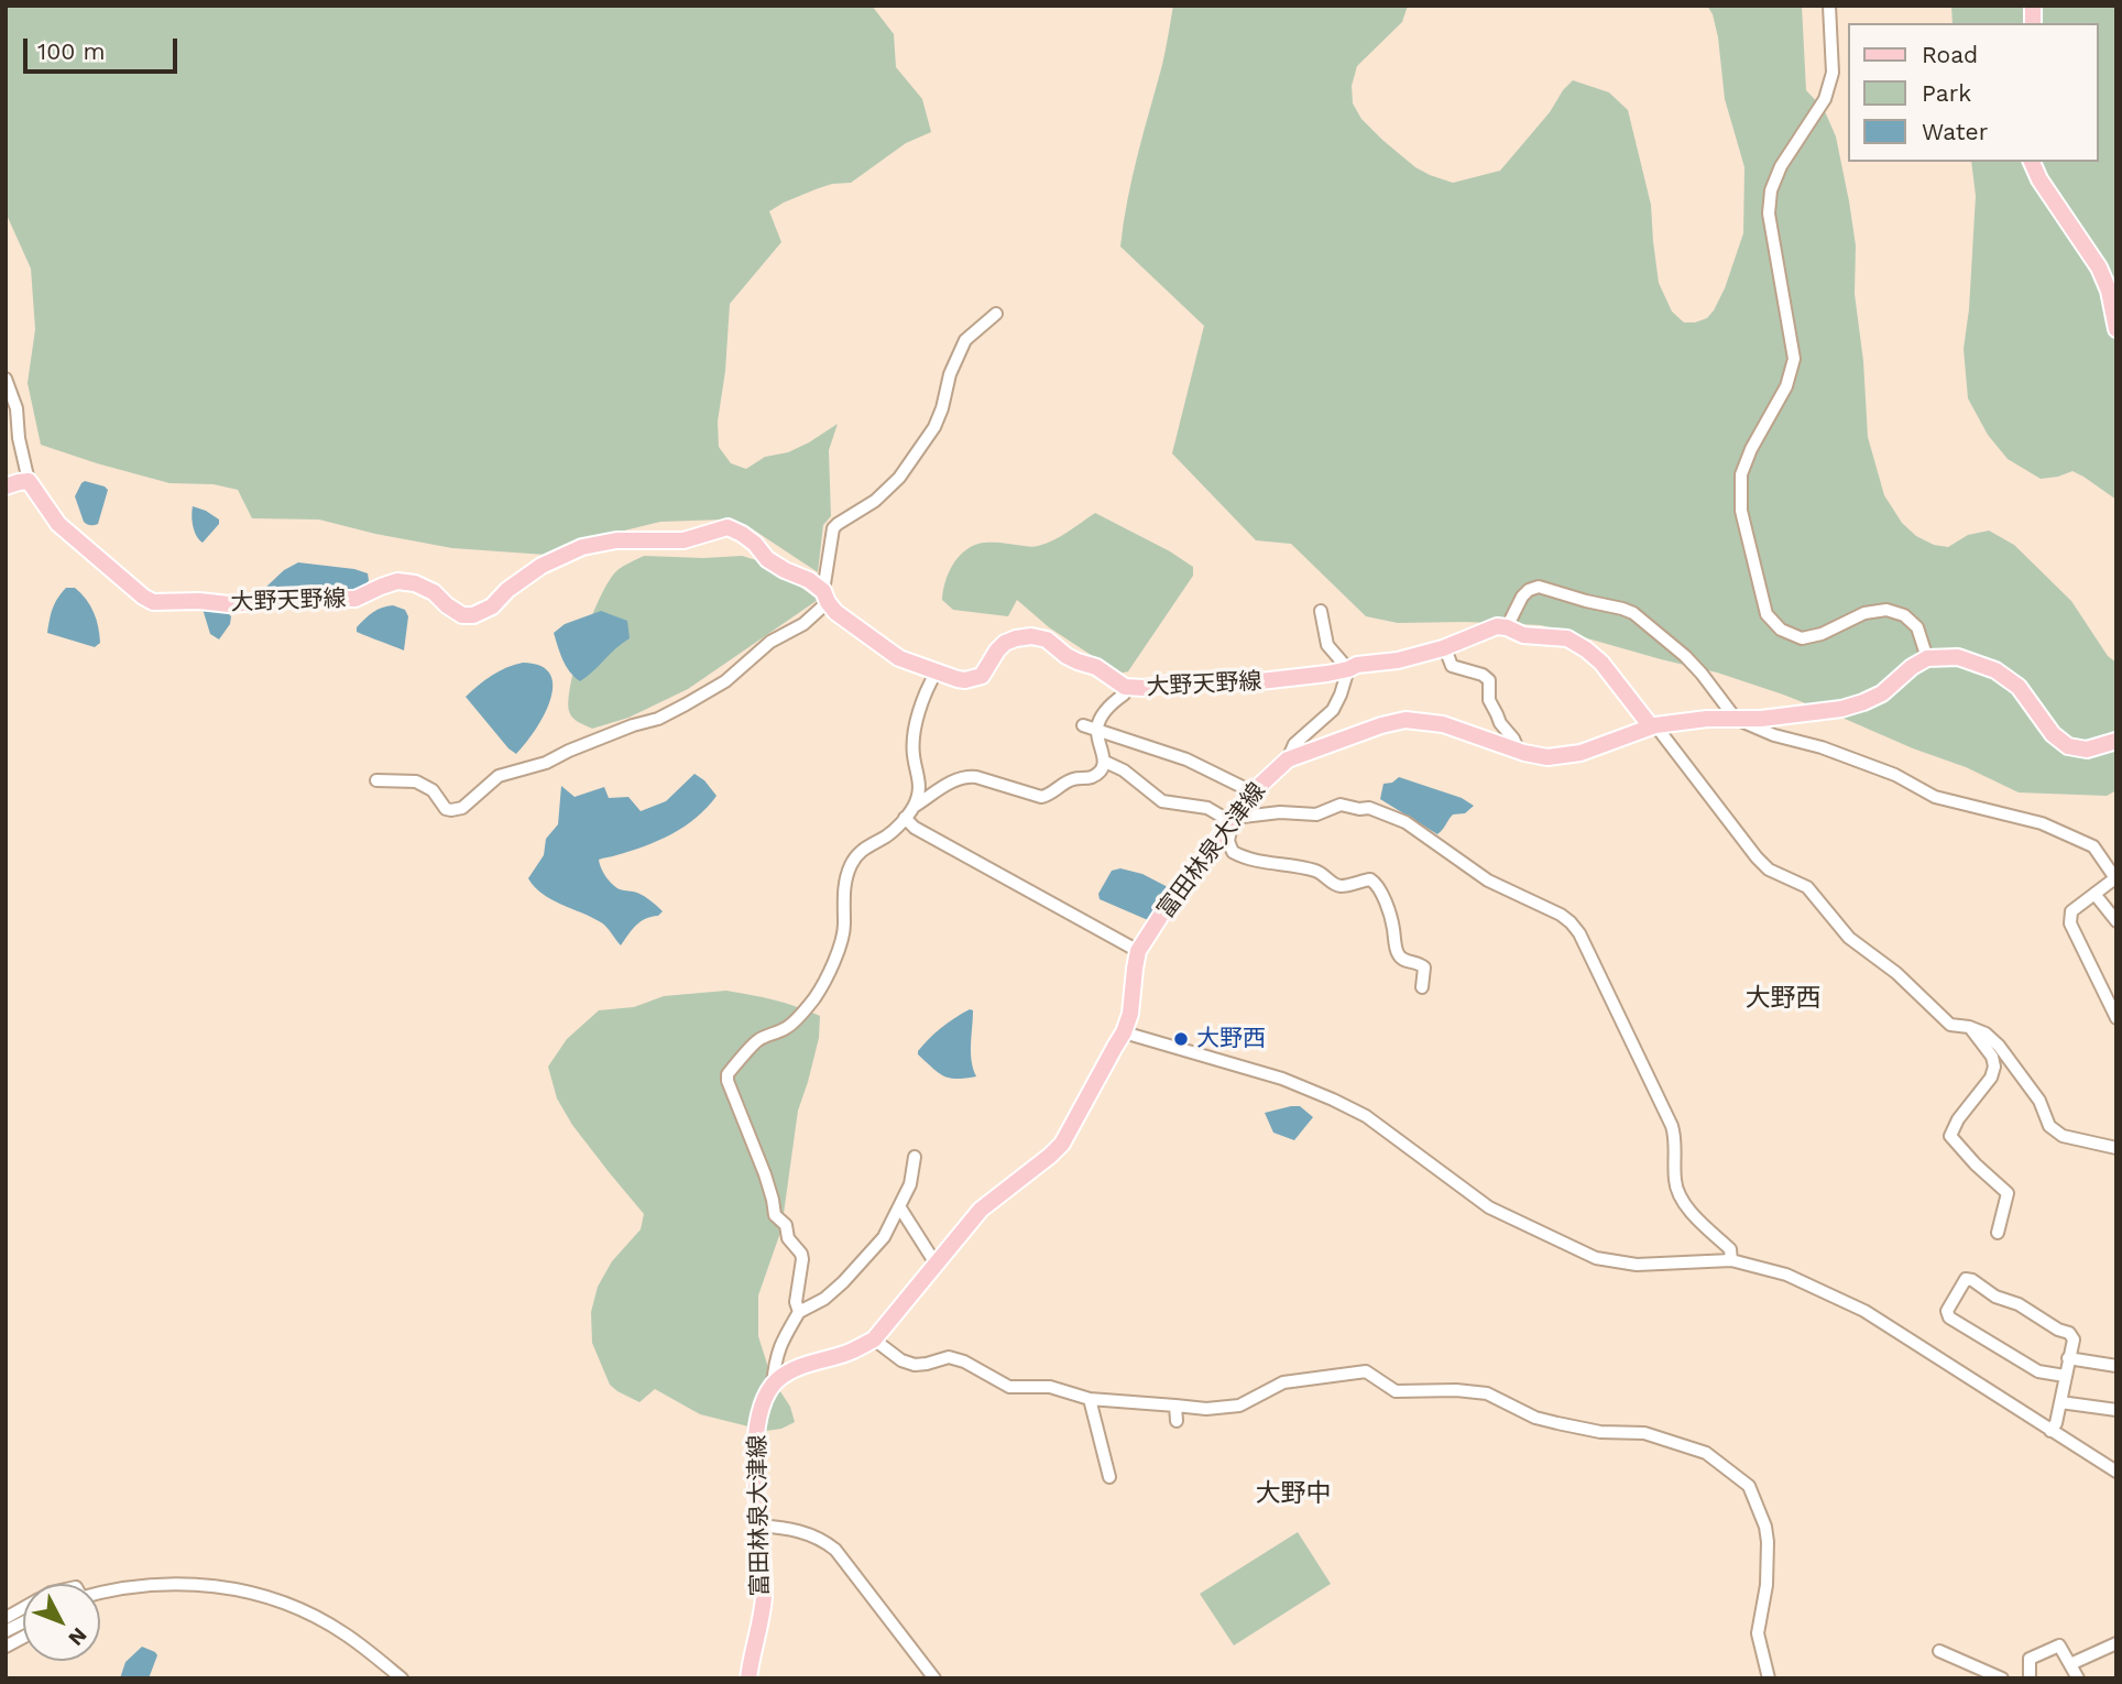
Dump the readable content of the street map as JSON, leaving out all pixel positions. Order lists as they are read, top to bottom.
{
  "streets": {
    "main road": ["大野天野線", "富田林泉大津線"]
  },
  "crossings": [
    ["大野天野線", "富田林泉大津線"]
  ],
  "districts": ["大野西", "大野中"],
  "places": ["大野西"],
  "legend": ["Road", "Park", "Water"],
  "scale_bar": "100 m",
  "north": "bottom right"
}
